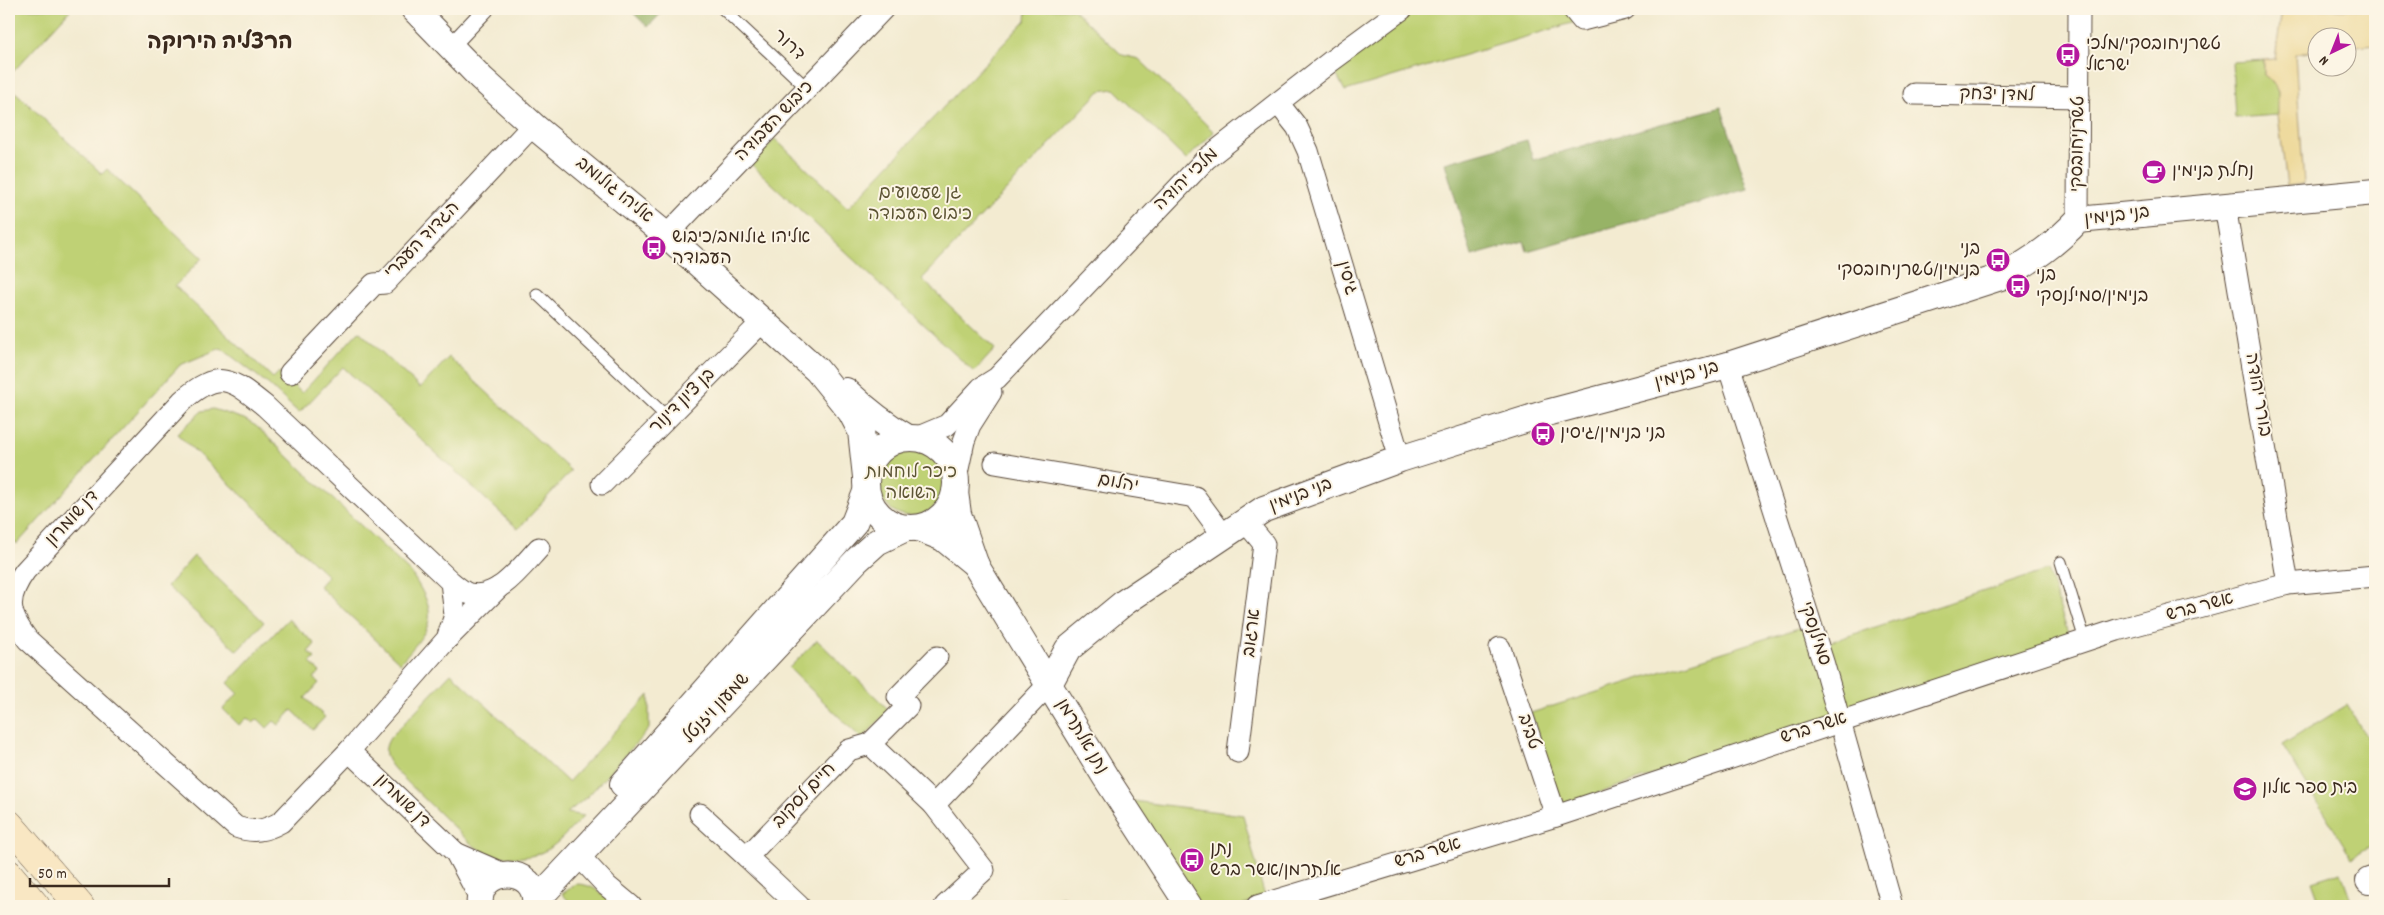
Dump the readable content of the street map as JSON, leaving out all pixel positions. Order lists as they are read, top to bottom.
{
  "streets": {
    "street": [
      "למדן יצחק",
      "כיבוש העבודה",
      "טשרניחובסקי",
      "מלכי יהודה",
      "אליהו גולומב",
      "בני בנימין",
      "הגדוד העברי",
      "גיסין",
      "בורר יהודה",
      "בן ציון דינור",
      "יהלום",
      "דן שומרון",
      "אשר ברש",
      "ארגוב",
      "סמילנסקי",
      "שמעון ויזנטל",
      "טביב",
      "נתן אלתרמן",
      "חיים לסקוב"
    ],
    "lane": ["דרור"]
  },
  "crossings": [
    ["דרור", "כיבוש העבודה"],
    ["למדן יצחק", "טשרניחובסקי"],
    ["כיבוש העבודה", "אליהו גולומב"],
    ["טשרניחובסקי", "בני בנימין"],
    ["מלכי יהודה", "אליהו גולומב"],
    ["מלכי יהודה", "גיסין"],
    ["מלכי יהודה", "שמעון ויזנטל"],
    ["מלכי יהודה", "נתן אלתרמן"],
    ["אליהו גולומב", "הגדוד העברי"],
    ["אליהו גולומב", "בן ציון דינור"],
    ["אליהו גולומב", "שמעון ויזנטל"],
    ["אליהו גולומב", "נתן אלתרמן"],
    ["בני בנימין", "גיסין"],
    ["בני בנימין", "בורר יהודה"],
    ["בני בנימין", "יהלום"],
    ["בני בנימין", "ארגוב"],
    ["בני בנימין", "סמילנסקי"],
    ["בני בנימין", "נתן אלתרמן"],
    ["בורר יהודה", "אשר ברש"],
    ["אשר ברש", "סמילנסקי"],
    ["אשר ברש", "טביב"],
    ["שמעון ויזנטל", "נתן אלתרמן"]
  ],
  "districts": ["הרצליה הירוקה"],
  "parks": ["גן שעשועים כיבוש העבודה", "כיכר לוחמות השואה"],
  "places": {
    "bus stop": [
      "טשרניחובסקי/מלכי ישראל",
      "אליהו גולומב/כיבוש העבודה",
      "בני בנימין/טשרניחובסקי",
      "בני בנימין/סמילנסקי",
      "בני בנימין/גיסין",
      "נתן אלתרמן/אשר ברש"
    ],
    "cafe": ["נחלת בנימין"],
    "school or university": ["בית ספר אלון"]
  },
  "scale_bar": "50 m",
  "north": "bottom left"
}
